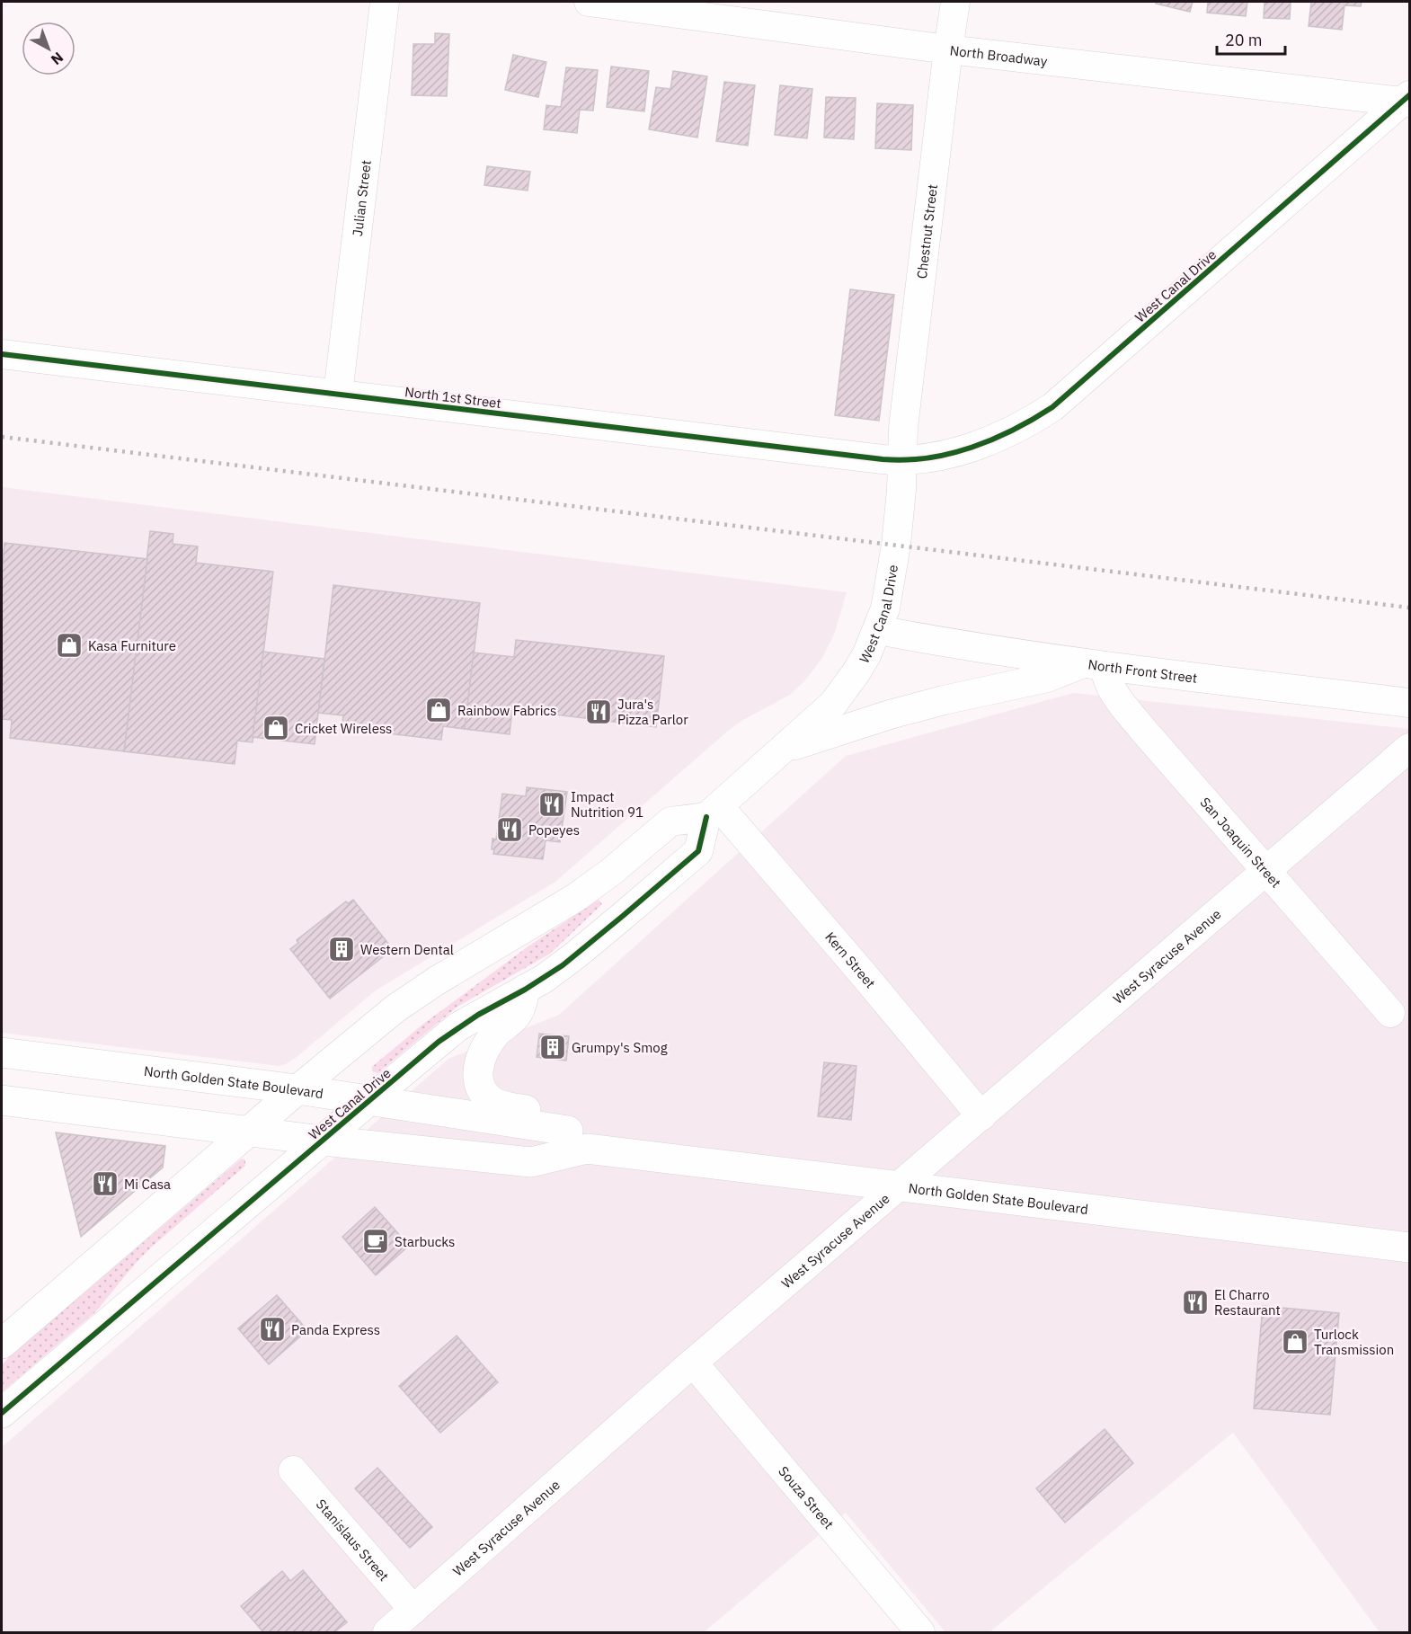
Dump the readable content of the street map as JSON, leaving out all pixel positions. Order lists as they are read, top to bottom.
{
  "streets": {
    "main road": ["West Canal Drive", "North Golden State Boulevard"],
    "street": [
      "North Broadway",
      "Julian Street",
      "Chestnut Street",
      "North 1st Street",
      "North Front Street",
      "San Joaquin Street",
      "West Syracuse Avenue",
      "Kern Street",
      "Souza Street",
      "Stanislaus Street"
    ]
  },
  "crossings": [
    ["North Broadway", "Chestnut Street"],
    ["North Broadway", "West Canal Drive"],
    ["Julian Street", "North 1st Street"],
    ["Chestnut Street", "West Canal Drive"],
    ["Chestnut Street", "North 1st Street"],
    ["West Canal Drive", "North 1st Street"],
    ["West Canal Drive", "North Front Street"],
    ["West Canal Drive", "Kern Street"],
    ["West Canal Drive", "North Golden State Boulevard"],
    ["North Front Street", "San Joaquin Street"],
    ["San Joaquin Street", "West Syracuse Avenue"],
    ["West Syracuse Avenue", "Kern Street"],
    ["West Syracuse Avenue", "North Golden State Boulevard"],
    ["West Syracuse Avenue", "Souza Street"],
    ["West Syracuse Avenue", "Stanislaus Street"]
  ],
  "places": {
    "shop": [
      "Kasa Furniture",
      "Rainbow Fabrics",
      "Cricket Wireless",
      "Turlock Transmission"
    ],
    "restaurant": [
      "Jura's Pizza Parlor",
      "Impact Nutrition 91",
      "Popeyes",
      "Mi Casa",
      "El Charro Restaurant",
      "Panda Express"
    ],
    "building": ["Western Dental", "Grumpy's Smog"],
    "cafe": ["Starbucks"]
  },
  "scale_bar": "20 m",
  "north": "bottom right"
}
